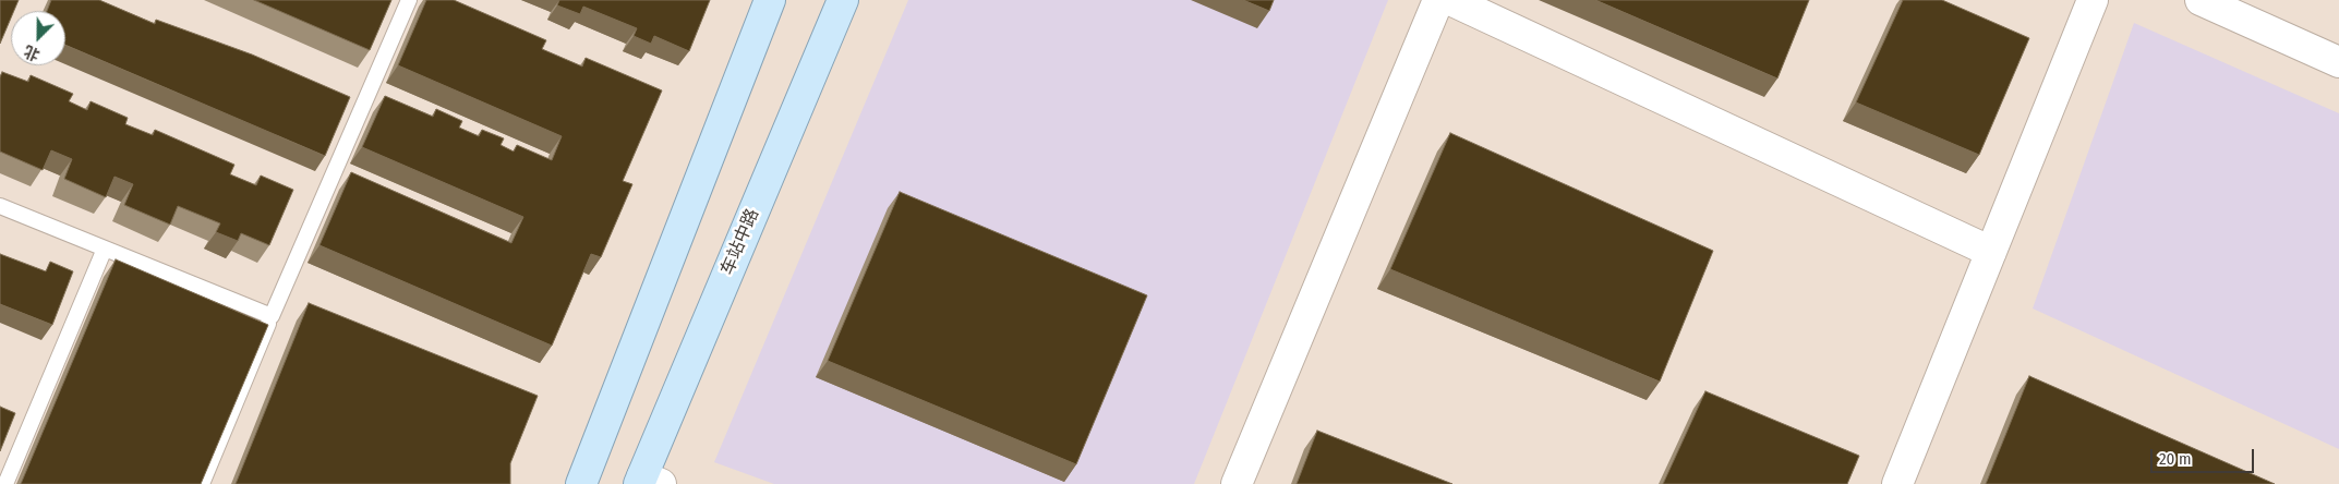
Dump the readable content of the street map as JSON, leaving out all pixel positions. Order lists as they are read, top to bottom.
{
  "streets": {
    "main road": ["车站中路"]
  },
  "scale_bar": "20 m",
  "north": "bottom left"
}
